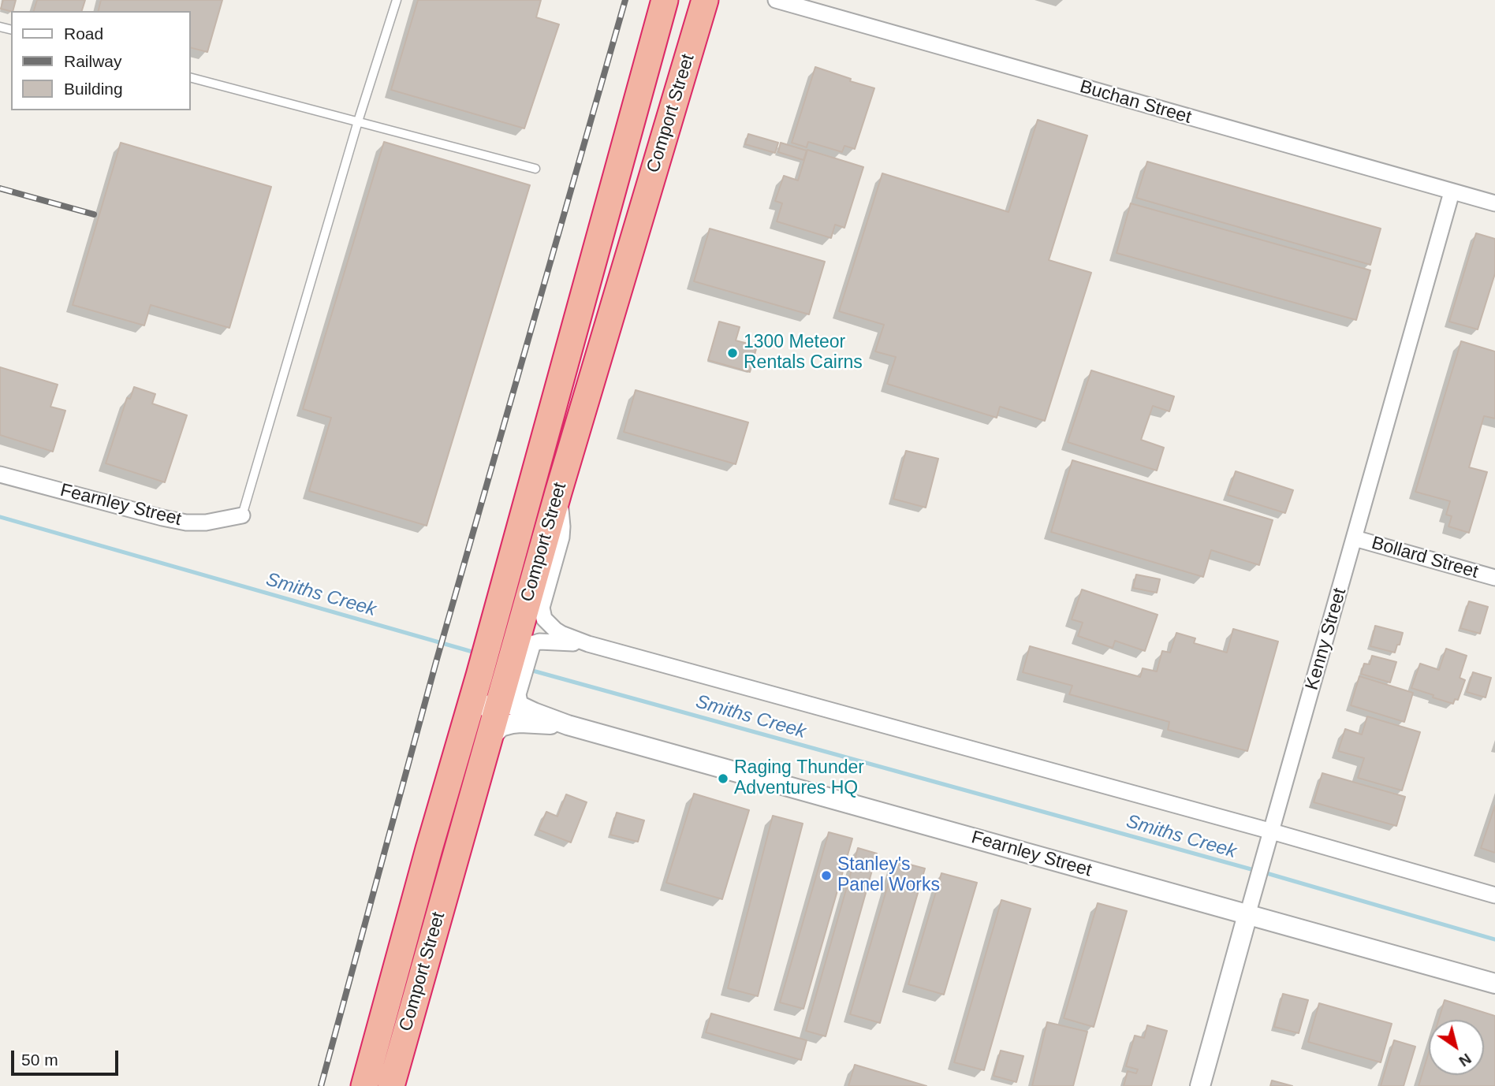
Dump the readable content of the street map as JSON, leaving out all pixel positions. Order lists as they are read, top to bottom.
{
  "streets": {
    "highway": ["Comport Street"],
    "street": [
      "Buchan Street",
      "Fearnley Street",
      "Bollard Street",
      "Kenny Street"
    ]
  },
  "crossings": [
    ["Buchan Street", "Kenny Street"],
    ["Comport Street", "Fearnley Street"],
    ["Fearnley Street", "Kenny Street"],
    ["Bollard Street", "Kenny Street"]
  ],
  "water": ["Smiths Creek"],
  "places": ["1300 Meteor Rentals Cairns", "Raging Thunder Adventures HQ", "Stanley's Panel Works"],
  "legend": ["Road", "Railway", "Building"],
  "scale_bar": "50 m",
  "north": "bottom right"
}
